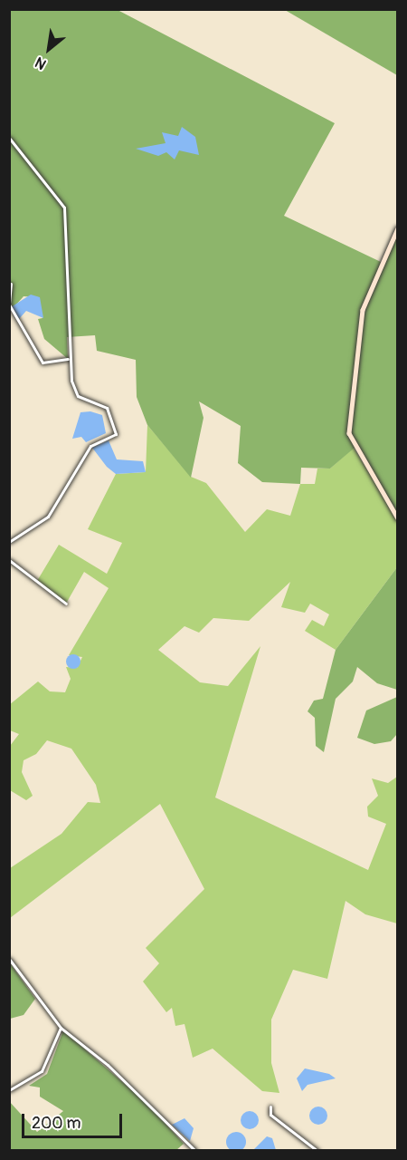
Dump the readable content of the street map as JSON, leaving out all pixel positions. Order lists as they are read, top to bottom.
{
  "scale_bar": "200 m",
  "north": "bottom left"
}
